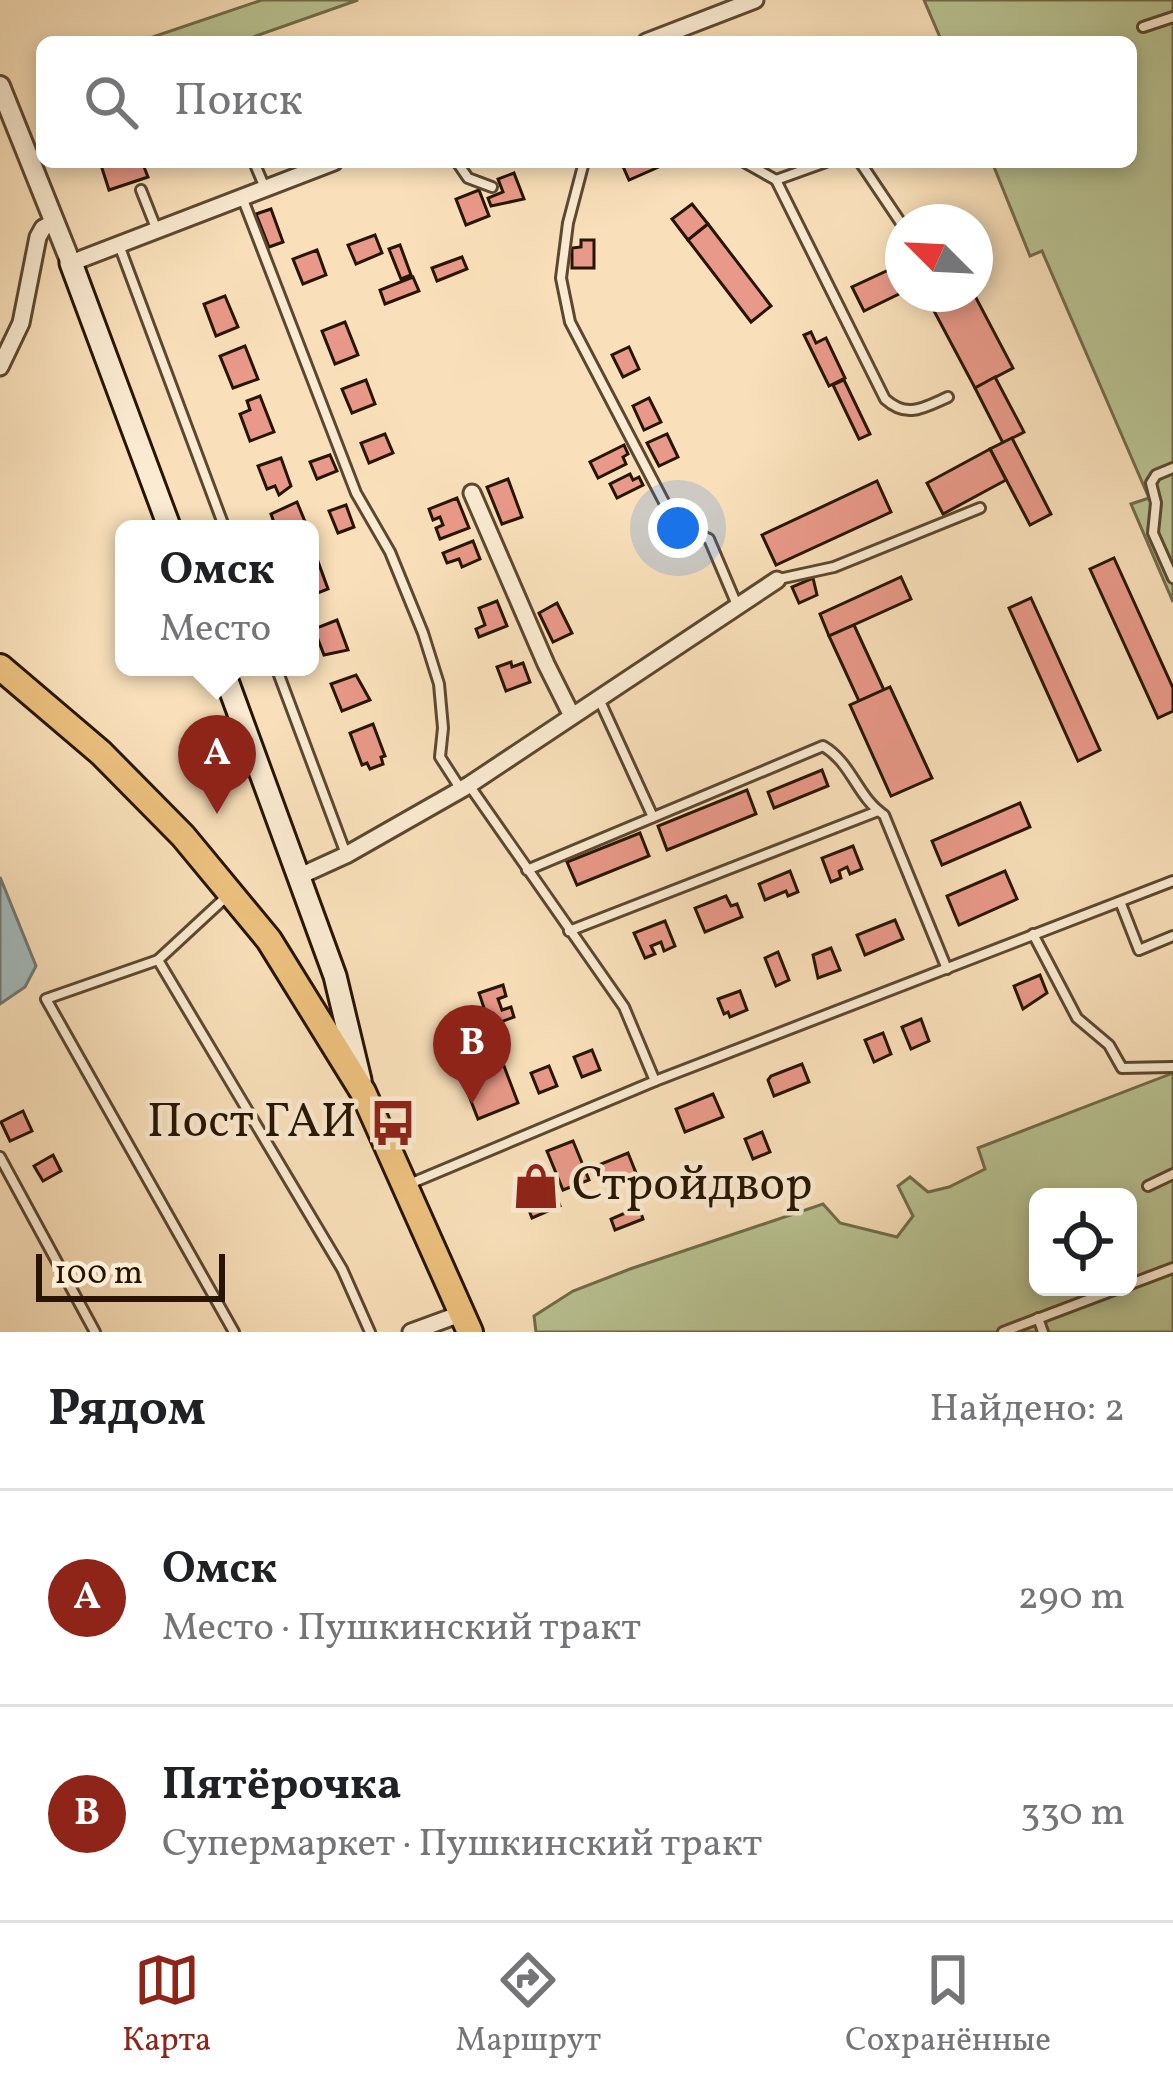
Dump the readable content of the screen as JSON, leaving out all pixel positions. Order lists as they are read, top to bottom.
{
  "places": {
    "bus stop": ["Пост ГАИ"],
    "shop": ["Стройдвор"]
  },
  "scale_bar": "100 m",
  "north": "top left",
  "page": {
    "search": "Поиск",
    "popup": ["Омск", "Место"],
    "pins": ["A", "B"],
    "scale": "100 m",
    "heading": ["Рядом", "Найдено: 2"],
    "list": [
      {
        "mark": "A",
        "name": "Омск",
        "note": "Место · Пушкинский тракт",
        "value": "290 m"
      },
      {
        "mark": "B",
        "name": "Пятёрочка",
        "note": "Супермаркет · Пушкинский тракт",
        "value": "330 m"
      }
    ],
    "nav": ["Карта", "Маршрут", "Сохранённые"]
  }
}
